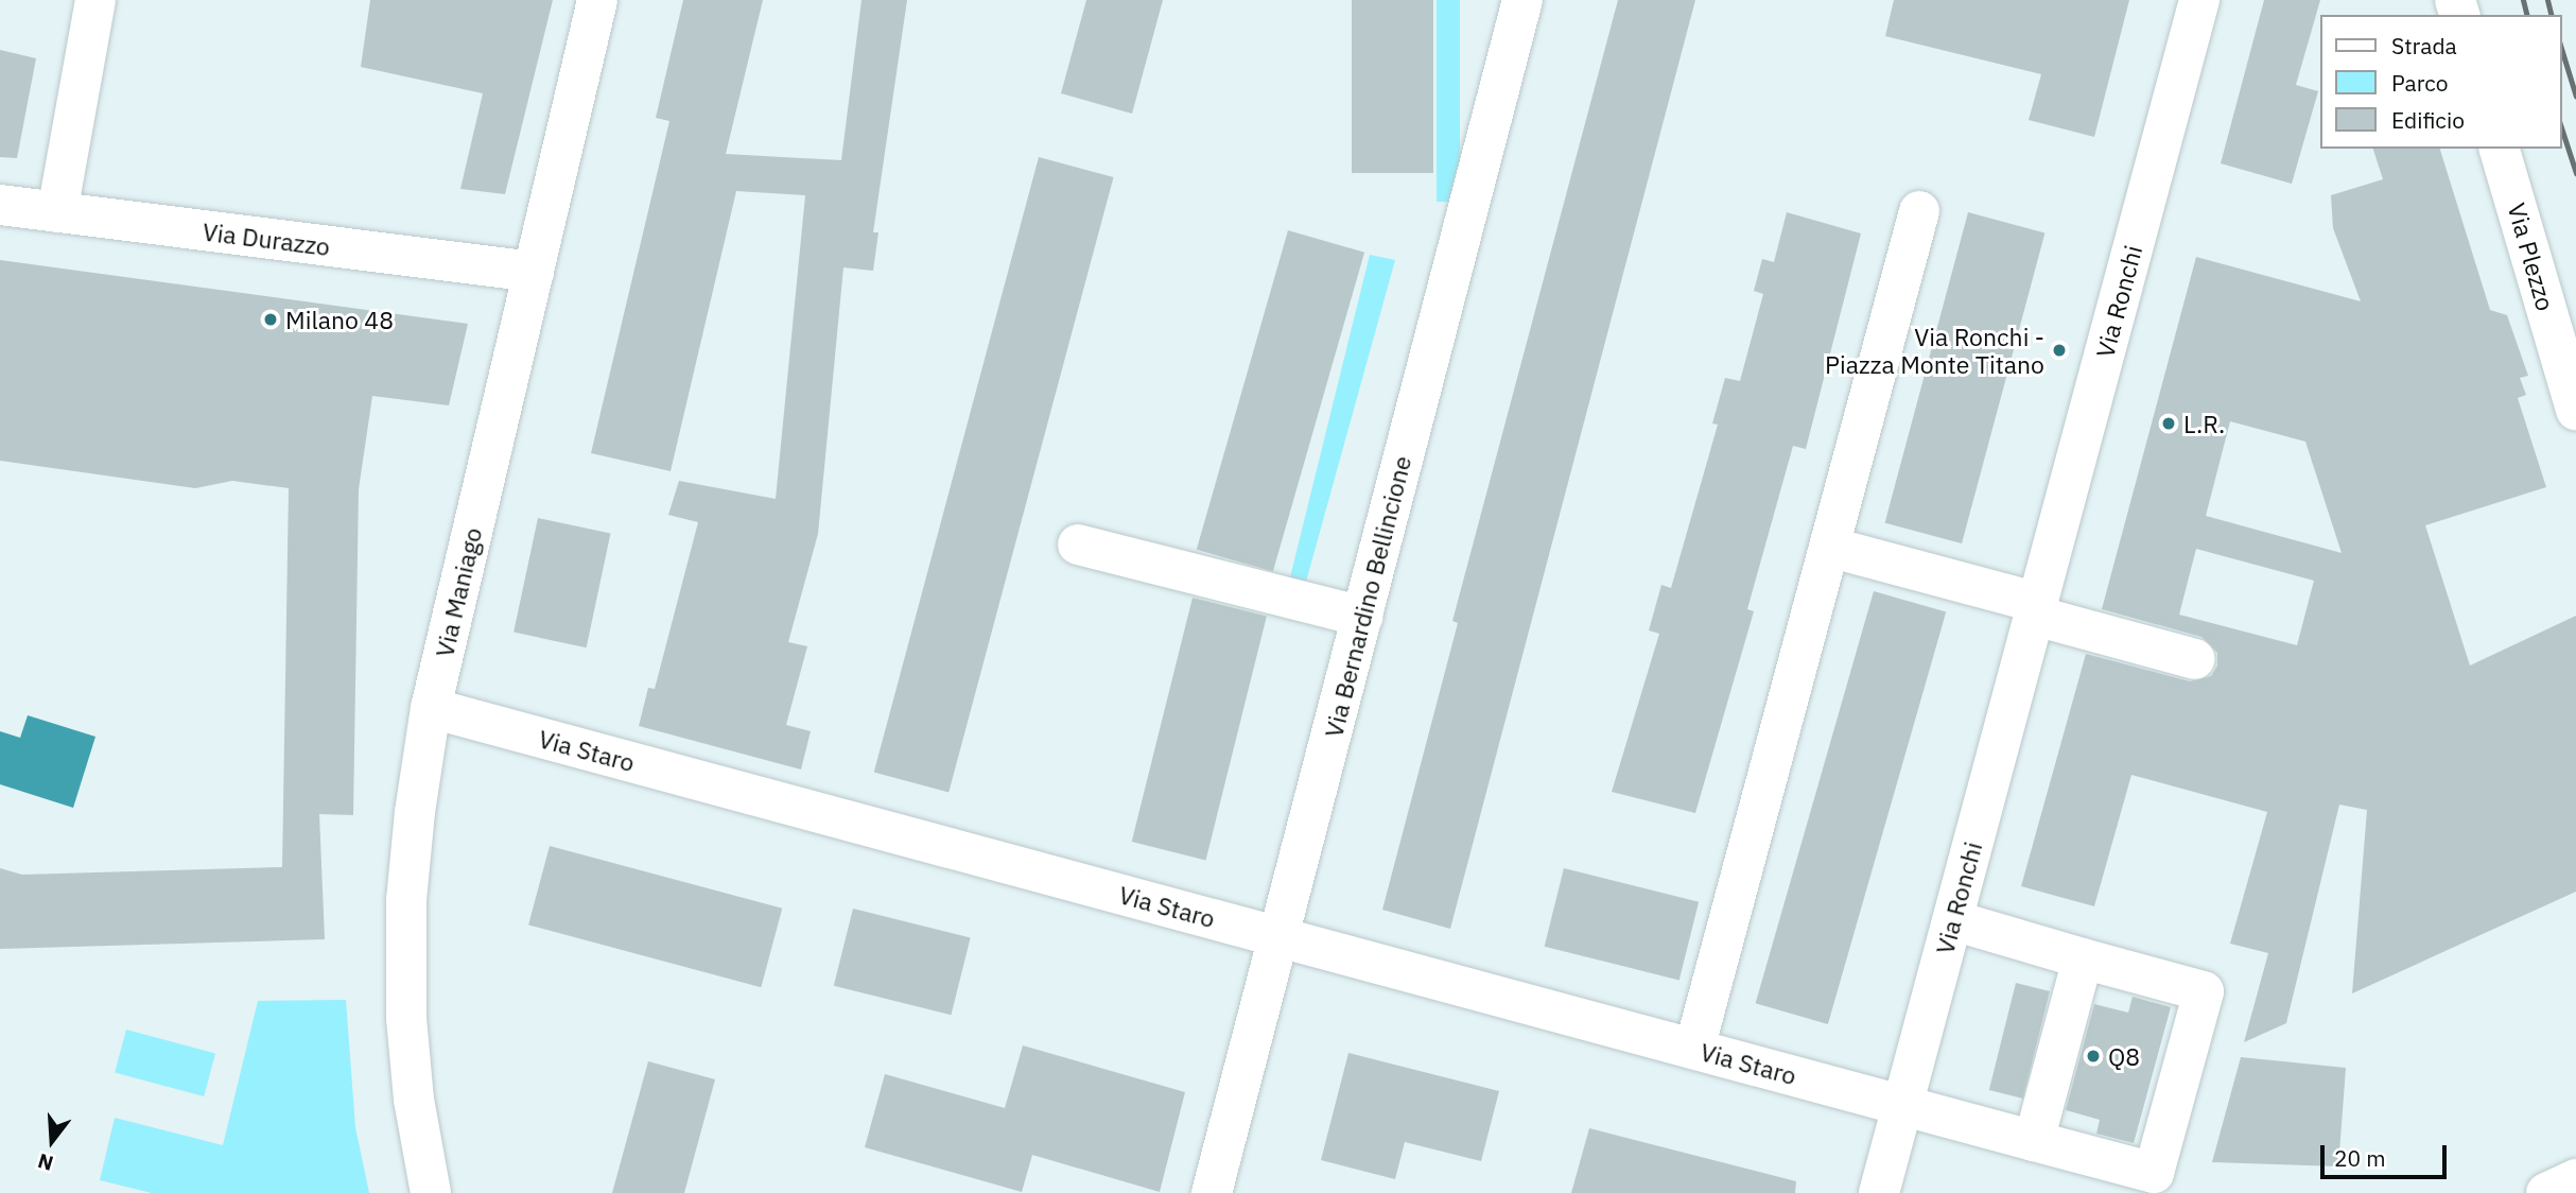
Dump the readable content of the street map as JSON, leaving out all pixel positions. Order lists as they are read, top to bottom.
{
  "streets": {
    "street": [
      "Via Durazzo",
      "Via Plezzo",
      "Via Ronchi",
      "Via Maniago",
      "Via Bernardino Bellincione",
      "Via Staro"
    ]
  },
  "crossings": [
    ["Via Durazzo", "Via Maniago"],
    ["Via Ronchi", "Via Staro"],
    ["Via Maniago", "Via Staro"],
    ["Via Bernardino Bellincione", "Via Staro"]
  ],
  "places": [
    "Milano 48",
    "Via Ronchi - Piazza Monte Titano",
    "L.R.",
    "Q8"
  ],
  "legend": ["Strada", "Parco", "Edificio"],
  "scale_bar": "20 m",
  "north": "bottom"
}
